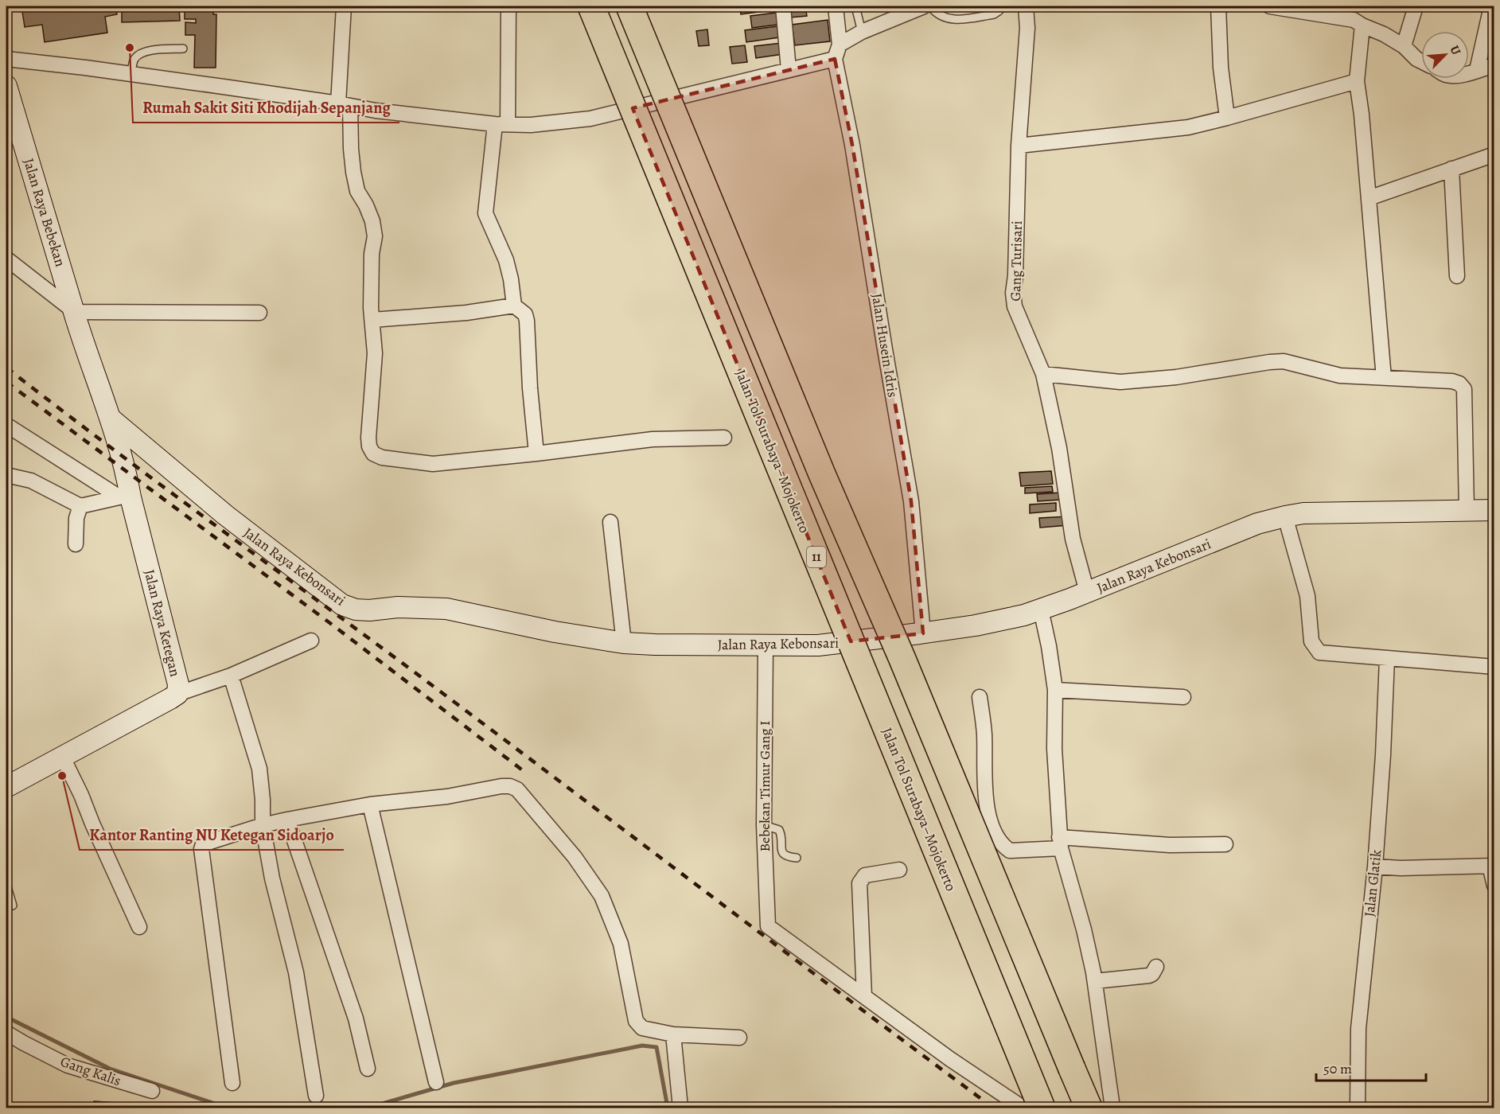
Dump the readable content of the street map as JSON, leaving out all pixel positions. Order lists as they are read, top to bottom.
{
  "streets": {
    "highway": ["Jalan Tol Surabaya–Mojokerto", "11"],
    "main road": ["Jalan Raya Bebekan", "Jalan Raya Kebonsari", "Jalan Raya Ketegan"],
    "street": [
      "Gang Turisari",
      "Jalan Husein Idris",
      "Bebekan Timur Gang I",
      "Jalan Glatik",
      "Gang Kalis"
    ]
  },
  "crossings": [
    ["Jalan Raya Bebekan", "Jalan Raya Kebonsari"],
    ["Jalan Raya Bebekan", "Jalan Raya Ketegan"],
    ["Gang Turisari", "Jalan Raya Kebonsari"],
    ["Jalan Husein Idris", "Jalan Raya Kebonsari"],
    ["Jalan Raya Kebonsari", "Jalan Raya Ketegan"],
    ["Jalan Raya Kebonsari", "Bebekan Timur Gang I"]
  ],
  "places": ["Rumah Sakit Siti Khodijah Sepanjang", "Kantor Ranting NU Ketegan Sidoarjo"],
  "scale_bar": "50 m",
  "north": "top right"
}
